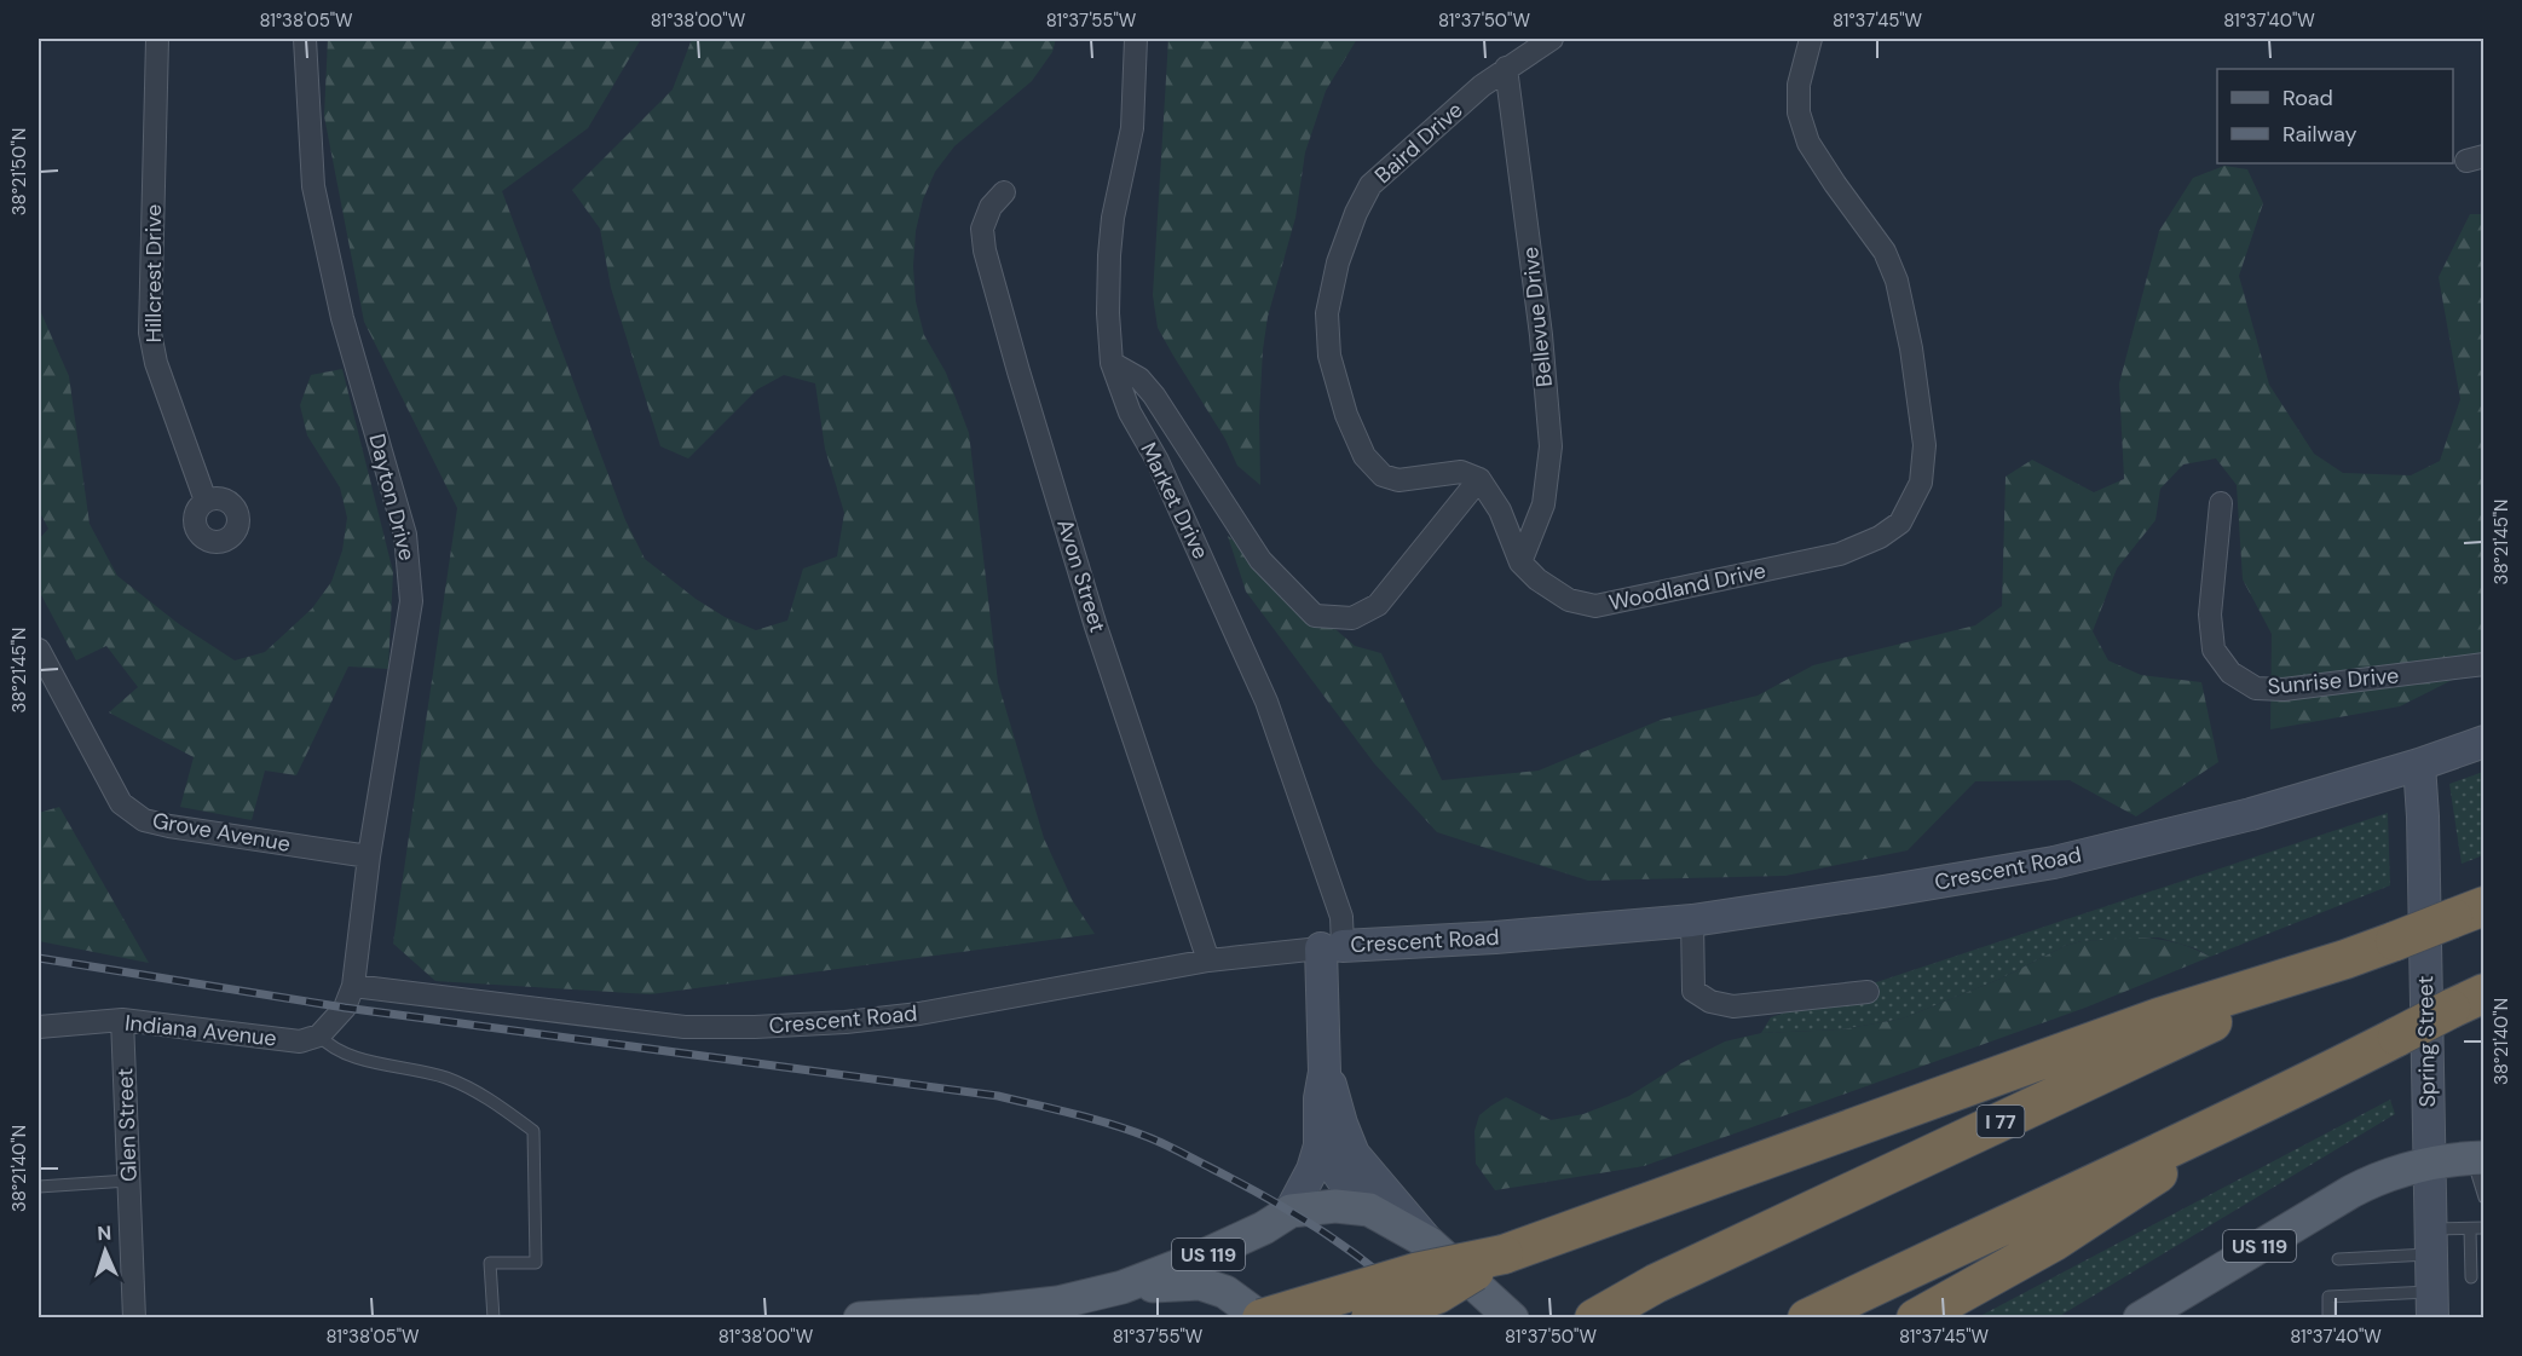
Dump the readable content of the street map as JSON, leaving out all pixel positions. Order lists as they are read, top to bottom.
{
  "streets": {
    "highway": ["I 77"],
    "main road": ["US 119"],
    "street": [
      "Baird Drive",
      "Hillcrest Drive",
      "Bellevue Drive",
      "Dayton Drive",
      "Market Drive",
      "Avon Street",
      "Woodland Drive",
      "Sunrise Drive",
      "Grove Avenue",
      "Crescent Road",
      "Indiana Avenue",
      "Spring Street",
      "Glen Street"
    ]
  },
  "crossings": [
    ["Baird Drive", "Bellevue Drive"],
    ["Baird Drive", "Woodland Drive"],
    ["Bellevue Drive", "Woodland Drive"],
    ["Dayton Drive", "Grove Avenue"],
    ["Dayton Drive", "Crescent Road"],
    ["Dayton Drive", "Indiana Avenue"],
    ["Market Drive", "Crescent Road"],
    ["Avon Street", "Crescent Road"],
    ["Crescent Road", "Spring Street"],
    ["Indiana Avenue", "Glen Street"],
    ["Spring Street", "US 119"]
  ],
  "legend": ["Road", "Railway"],
  "north": "top",
  "coordinates": [
    "81°38'05\"W",
    "81°38'00\"W",
    "81°37'55\"W",
    "81°37'50\"W",
    "81°37'45\"W",
    "81°37'40\"W",
    "38°21'50\"N",
    "38°21'45\"N",
    "38°21'40\"N"
  ]
}
